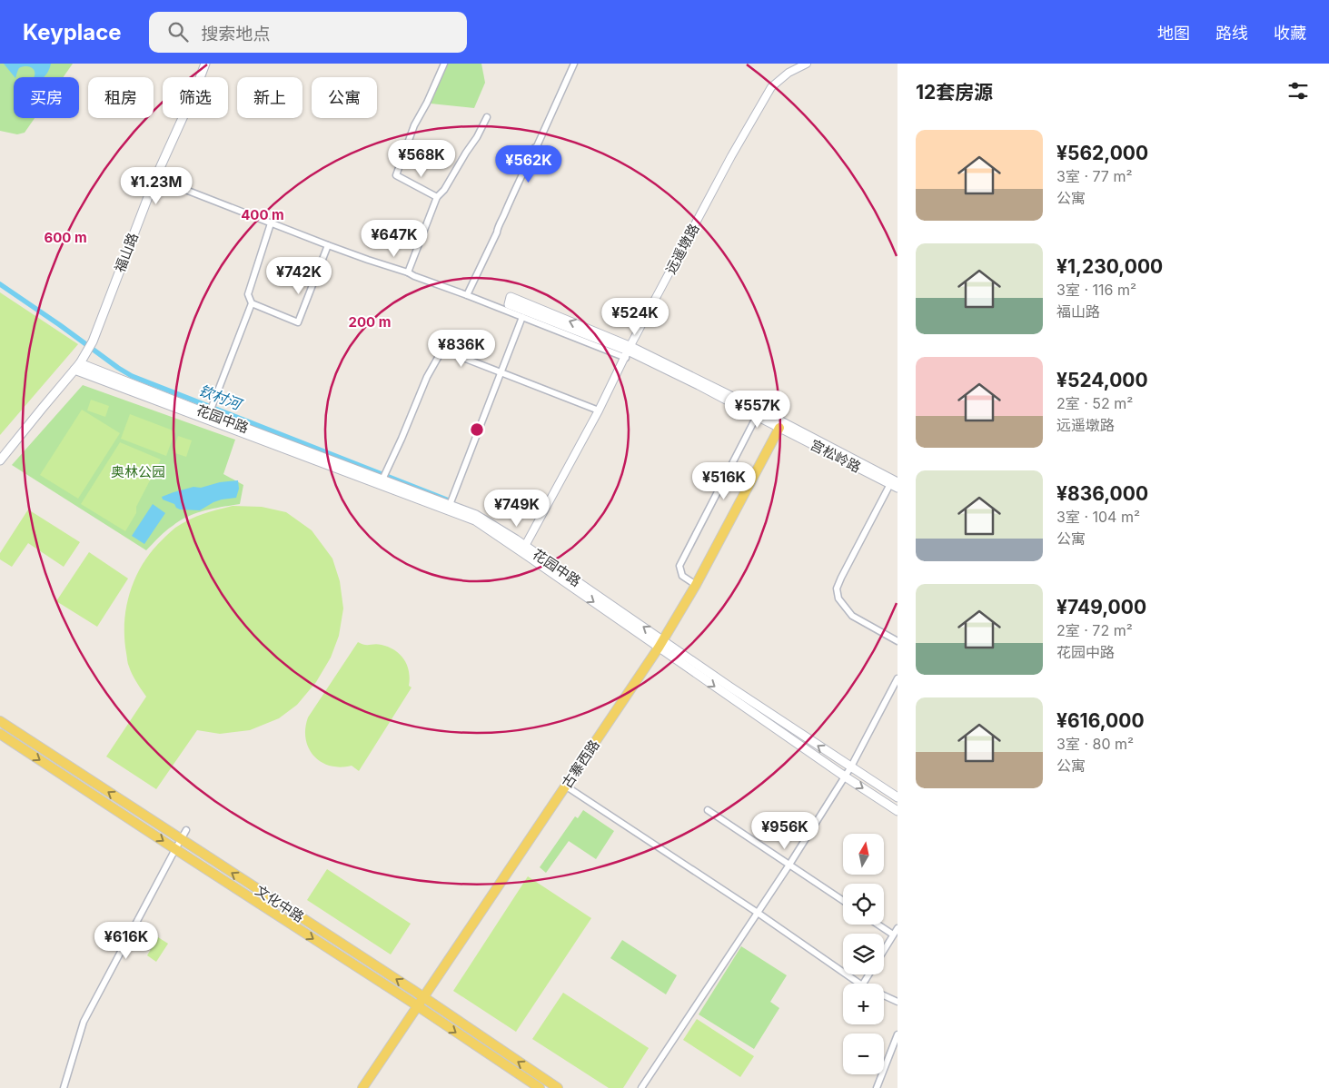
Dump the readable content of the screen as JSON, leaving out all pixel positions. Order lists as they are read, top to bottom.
{
  "streets": {
    "main road": [
      "福山路",
      "花园中路",
      "宫松岭路",
      "古寨西路",
      "文化中路"
    ],
    "street": ["远遥墩路"]
  },
  "crossings": [
    ["远遥墩路", "花园中路"],
    ["远遥墩路", "宫松岭路"],
    ["福山路", "花园中路"],
    ["花园中路", "古寨西路"],
    ["宫松岭路", "古寨西路"],
    ["古寨西路", "文化中路"]
  ],
  "water": ["钦村河"],
  "parks": ["奥林公园"],
  "north": "top",
  "page": {
    "header": "Keyplace",
    "search": "搜索地点",
    "nav": ["地图", "路线", "收藏"],
    "heading": "12套房源",
    "chip": [
      "买房",
      "租房",
      "筛选",
      "新上",
      "公寓"
    ],
    "list": [
      {
        "name": "¥562,000",
        "note": "3室 · 77 m² · 公寓"
      },
      {
        "name": "¥1,230,000",
        "note": "3室 · 116 m² · 福山路"
      },
      {
        "name": "¥524,000",
        "note": "2室 · 52 m² · 远遥墩路"
      },
      {
        "name": "¥836,000",
        "note": "3室 · 104 m² · 公寓"
      },
      {
        "name": "¥749,000",
        "note": "2室 · 72 m² · 花园中路"
      },
      {
        "name": "¥616,000",
        "note": "3室 · 80 m² · 公寓"
      }
    ],
    "price": [
      "¥568K",
      "¥562K",
      "¥1.23M",
      "¥647K",
      "¥742K",
      "¥524K",
      "¥836K",
      "¥557K",
      "¥516K",
      "¥749K",
      "¥956K",
      "¥616K"
    ],
    "map_buttons": ["+", "−"]
  },
  "rings": ["400 m", "600 m", "200 m"]
}
